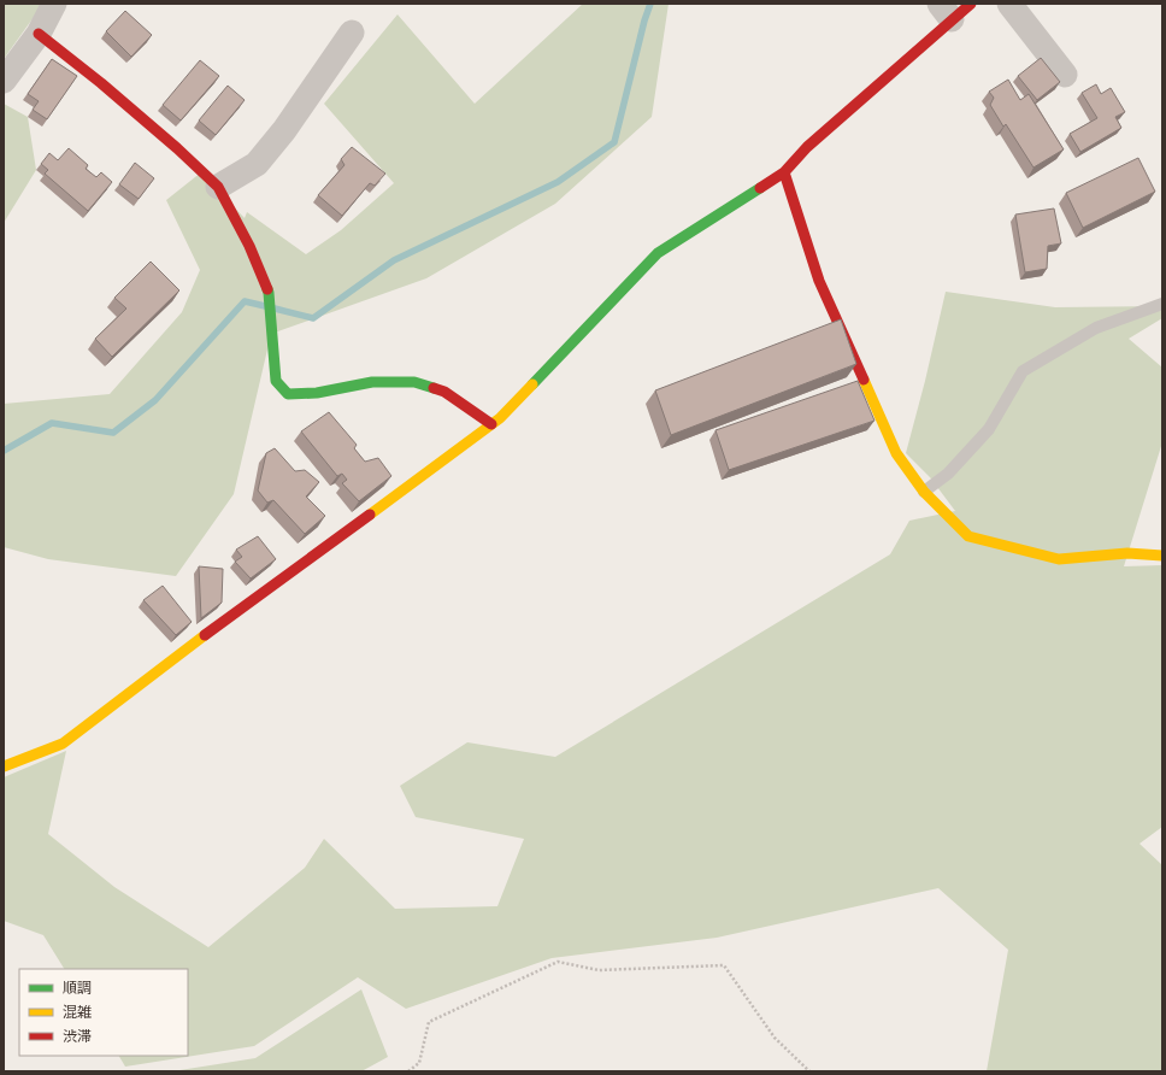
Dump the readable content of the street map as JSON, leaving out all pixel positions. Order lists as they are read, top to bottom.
{
  "legend": ["順調", "混雑", "渋滞"]
}
